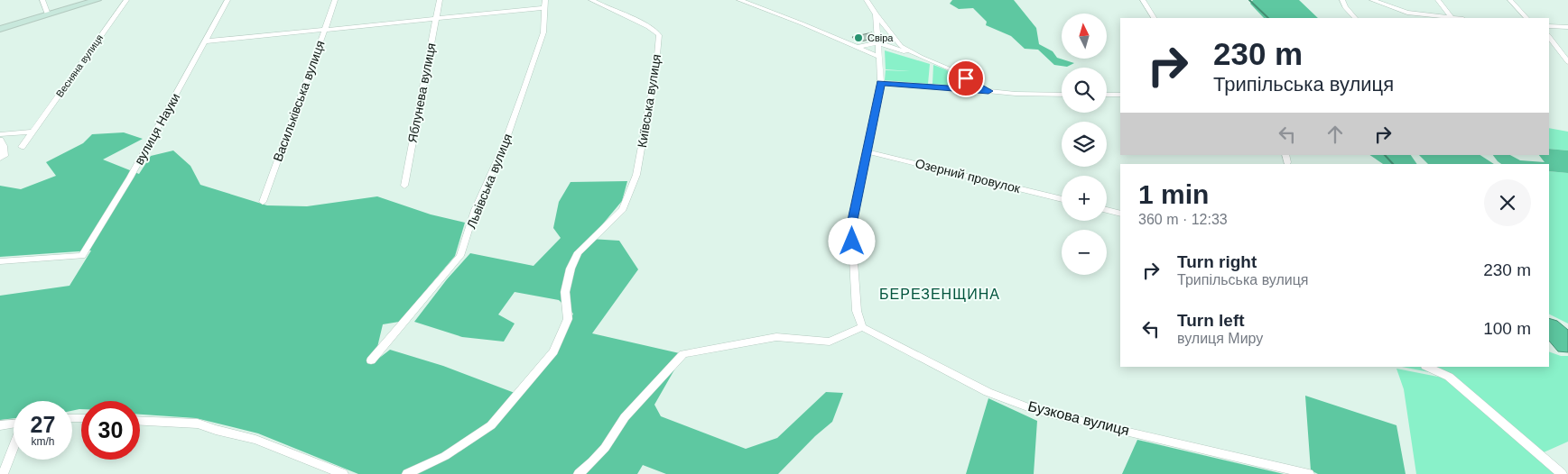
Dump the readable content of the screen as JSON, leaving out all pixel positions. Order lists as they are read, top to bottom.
{
  "streets": {
    "street": [
      "Весняна вулиця",
      "Яблунева вулиця",
      "Васильківська вулиця",
      "Київська вулиця",
      "вулиця Науки",
      "Озерний провулок",
      "Львівська вулиця",
      "Бузкова вулиця"
    ]
  },
  "districts": ["БЕРЕЗЕНЩИНА"],
  "places": ["Свіра"],
  "north": "top",
  "page": {
    "map_buttons": ["+", "−"],
    "turn": ["230 m", "Трипільська вулиця"],
    "heading": ["1 min", "360 m · 12:33"],
    "list": [
      {
        "name": "Turn right",
        "note": "Трипільська вулиця",
        "value": "230 m"
      },
      {
        "name": "Turn left",
        "note": "вулиця Миру",
        "value": "100 m"
      }
    ],
    "speed": "27 km/h",
    "limit": "30"
  }
}
